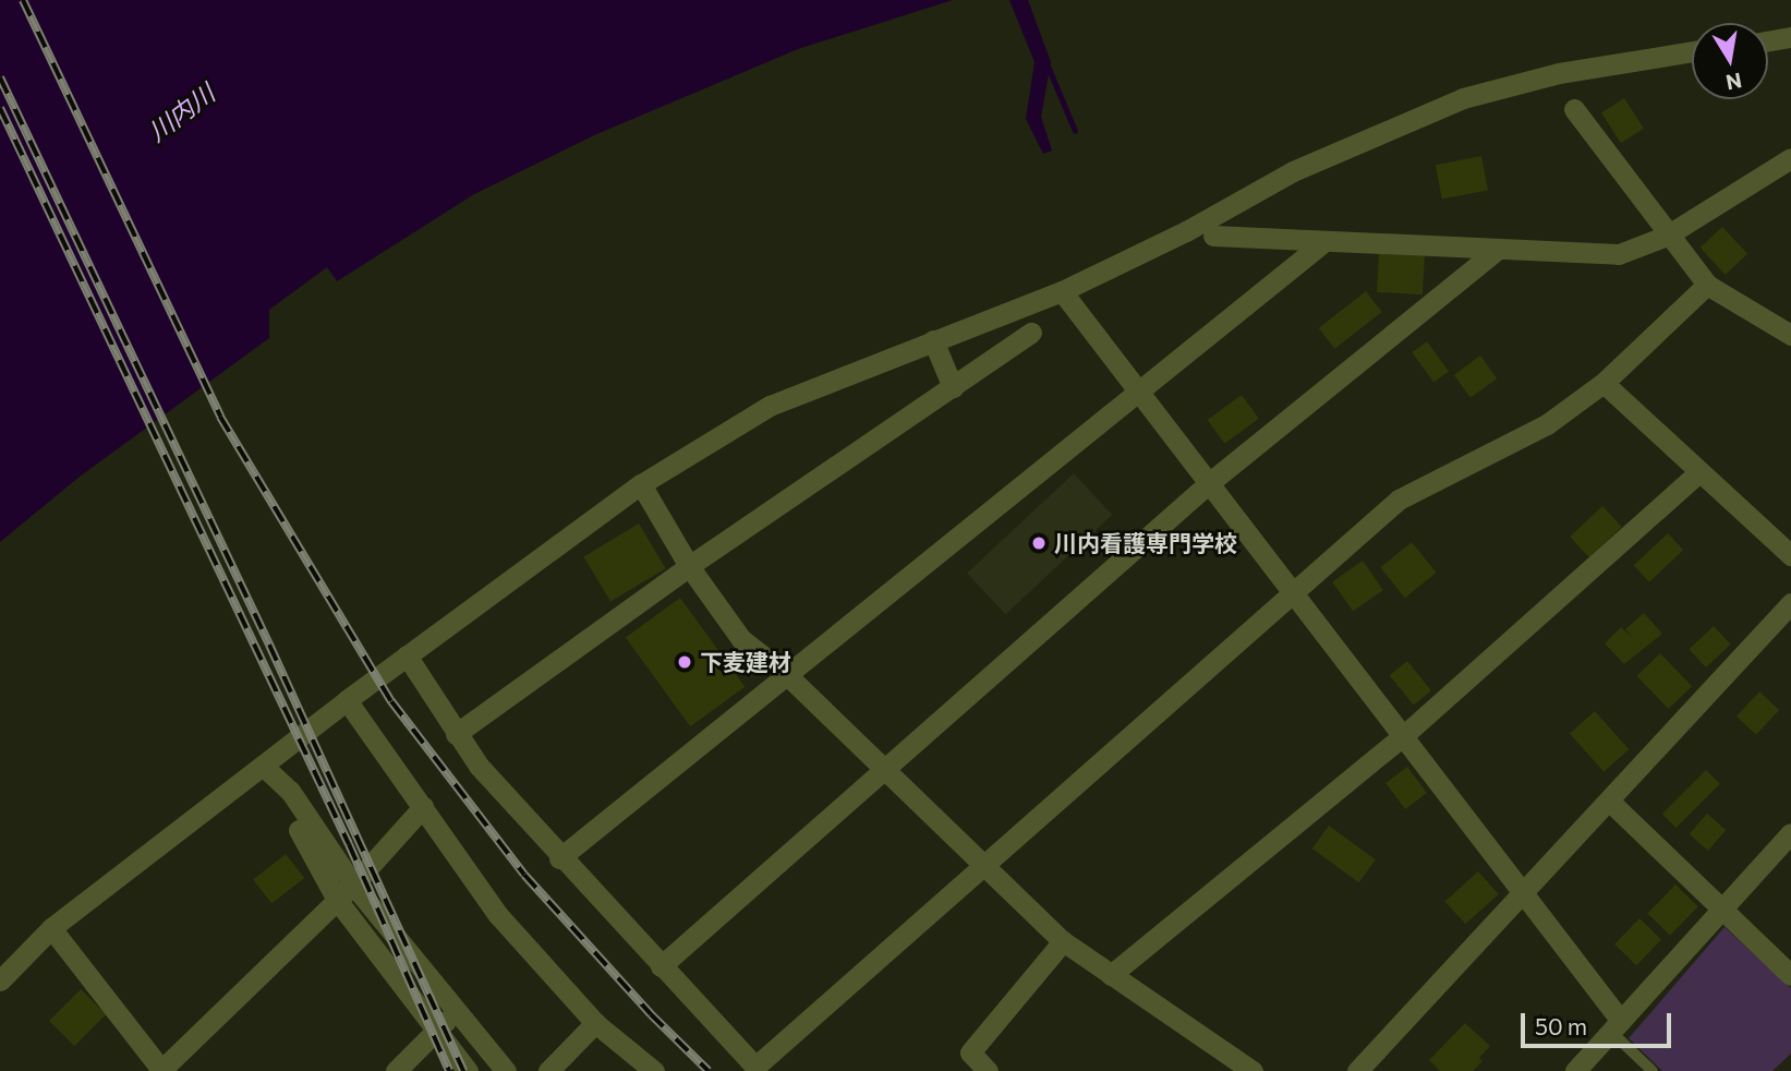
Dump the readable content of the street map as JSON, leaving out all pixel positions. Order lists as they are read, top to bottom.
{
  "water": ["川内川"],
  "places": ["川内看護専門学校", "下麦建材"],
  "scale_bar": "50 m",
  "north": "bottom"
}
